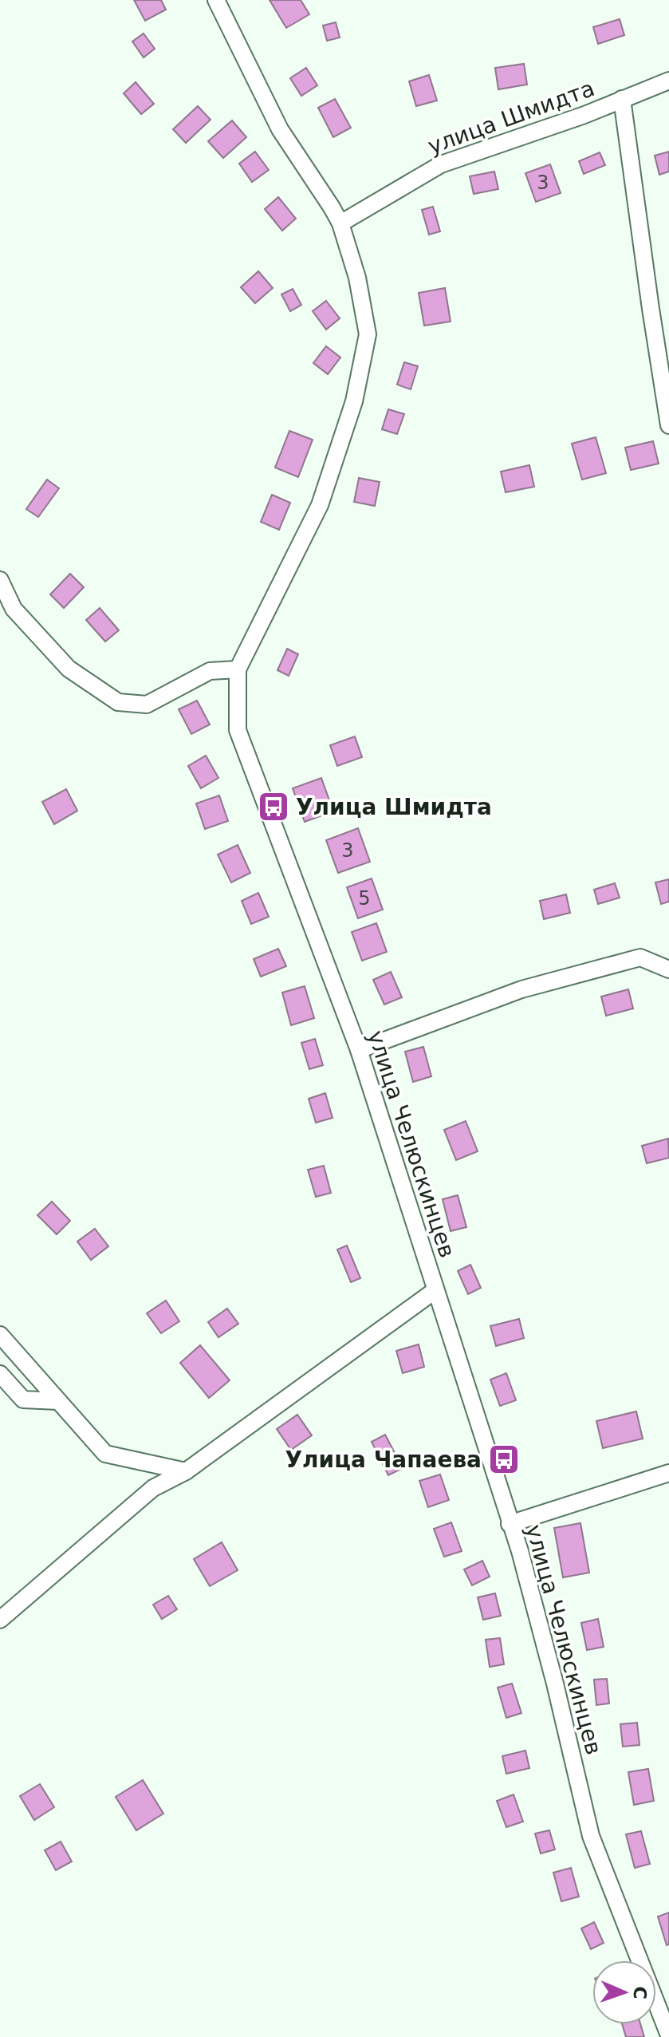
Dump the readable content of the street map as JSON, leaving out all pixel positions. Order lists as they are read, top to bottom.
{
  "streets": {
    "street": ["улица Шмидта", "улица Челюскинцев"]
  },
  "crossings": [
    ["улица Шмидта", "улица Челюскинцев"]
  ],
  "places": {
    "bus stop": ["Улица Шмидта", "Улица Чапаева"]
  },
  "house_numbers": ["3", "3", "5"],
  "north": "right"
}
